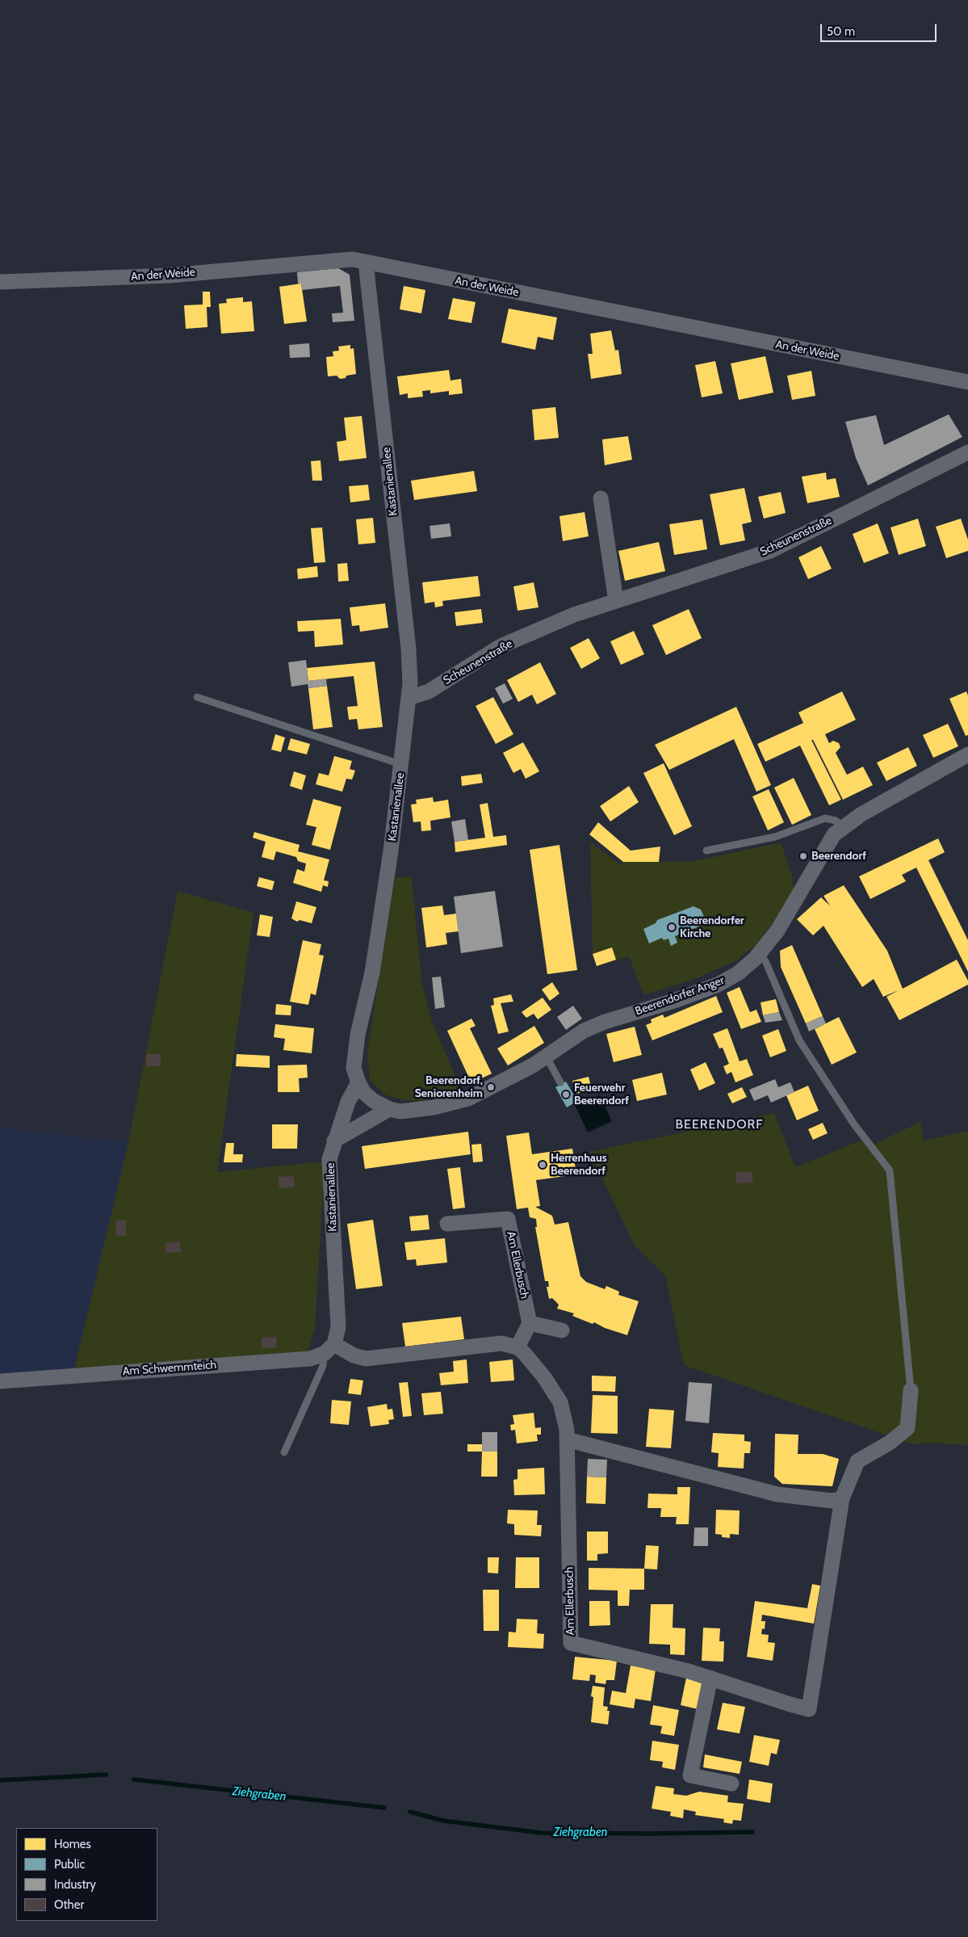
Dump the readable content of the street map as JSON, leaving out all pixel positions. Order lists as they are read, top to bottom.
{
  "streets": {
    "street": [
      "An der Weide",
      "Kastanienallee",
      "Scheunenstraße",
      "Beerendorfer Anger",
      "Am Ellerbusch",
      "Am Schwemmteich"
    ]
  },
  "crossings": [
    ["An der Weide", "Kastanienallee"],
    ["Kastanienallee", "Scheunenstraße"],
    ["Kastanienallee", "Beerendorfer Anger"],
    ["Kastanienallee", "Am Schwemmteich"]
  ],
  "districts": ["BEERENDORF"],
  "water": ["Ziehgraben"],
  "places": [
    "Beerendorf",
    "Beerendorfer Kirche",
    "Beerendorf, Seniorenheim",
    "Feuerwehr Beerendorf",
    "Herrenhaus Beerendorf"
  ],
  "legend": [
    "Homes",
    "Public",
    "Industry",
    "Other"
  ],
  "scale_bar": "50 m"
}
